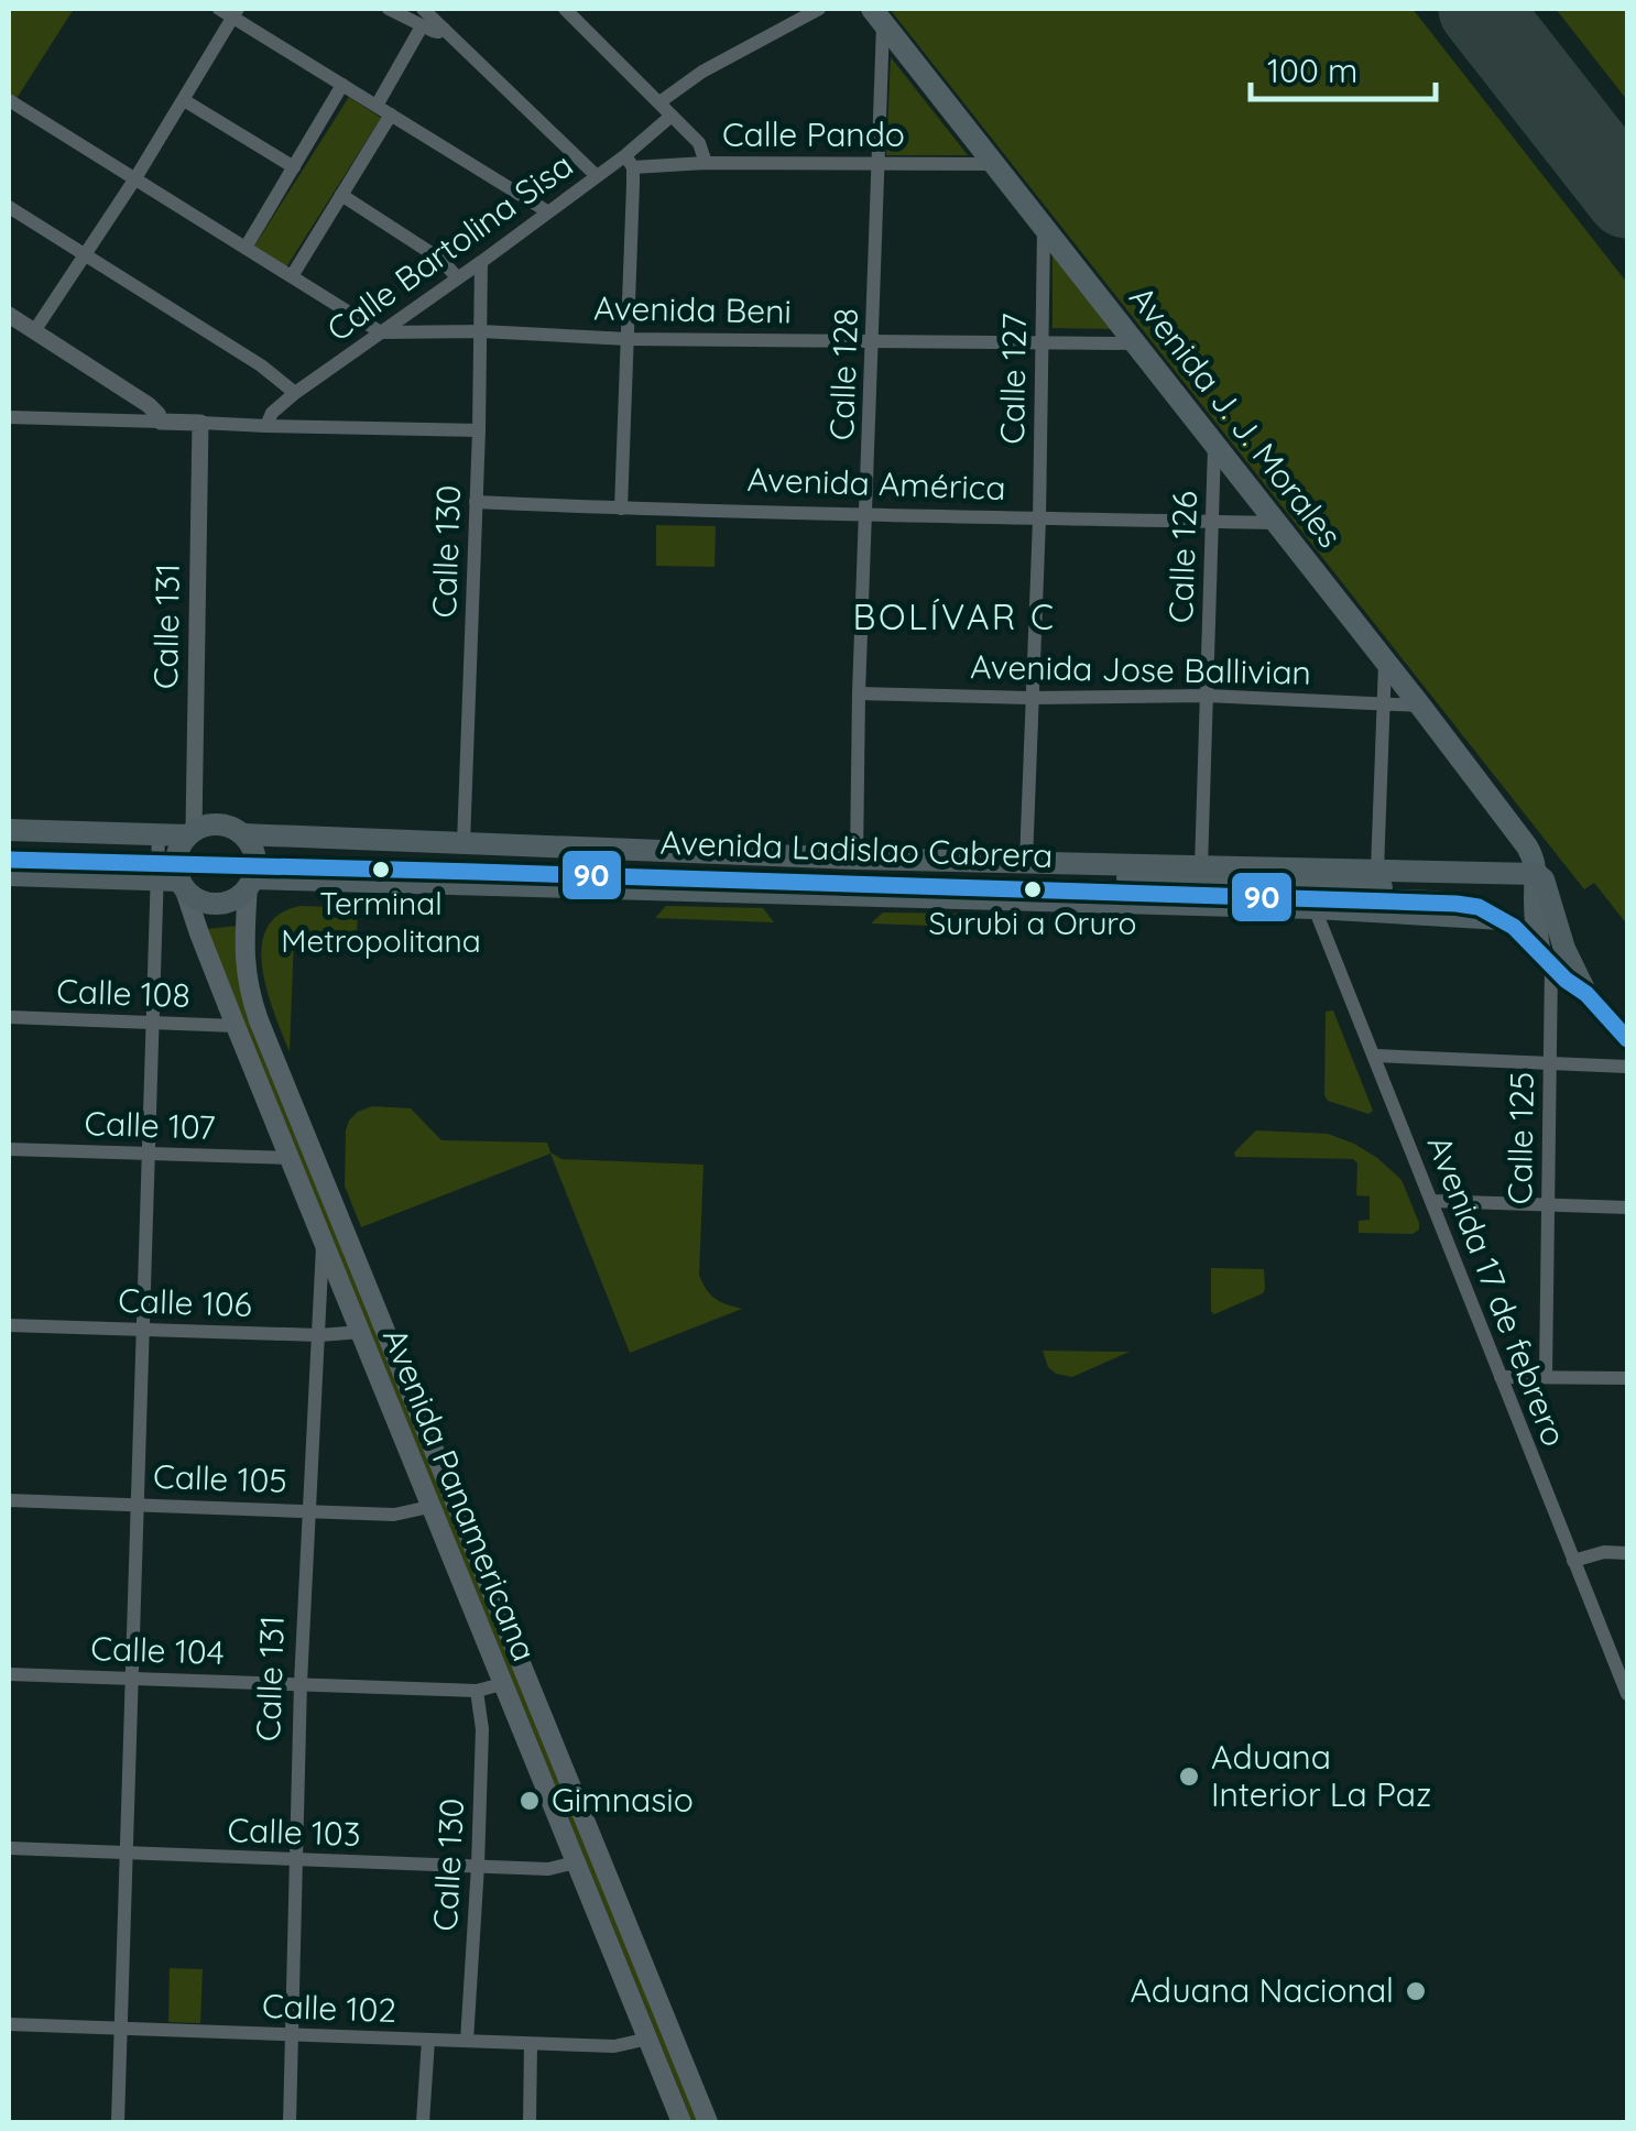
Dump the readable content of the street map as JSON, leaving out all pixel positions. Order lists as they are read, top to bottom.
{
  "streets": {
    "highway": ["Avenida Ladislao Cabrera"],
    "main road": ["Avenida J. J. Morales", "Avenida Panamericana"],
    "street": [
      "Calle Pando",
      "Calle Bartolina Sisa",
      "Avenida Beni",
      "Calle 128",
      "Calle 127",
      "Avenida América",
      "Calle 130",
      "Calle 126",
      "Calle 131",
      "Avenida Jose Ballivian",
      "Calle 108",
      "Calle 107",
      "Calle 125",
      "Avenida 17 de febrero",
      "Calle 106",
      "Calle 105",
      "Calle 104",
      "Calle 103",
      "Calle 102"
    ]
  },
  "crossings": [
    ["Calle Pando", "Calle Bartolina Sisa"],
    ["Calle Pando", "Calle 128"],
    ["Calle Pando", "Avenida J. J. Morales"],
    ["Calle Bartolina Sisa", "Avenida Beni"],
    ["Calle Bartolina Sisa", "Calle 130"],
    ["Avenida Beni", "Calle 128"],
    ["Avenida Beni", "Calle 127"],
    ["Avenida Beni", "Avenida J. J. Morales"],
    ["Avenida Beni", "Calle 130"],
    ["Calle 128", "Avenida J. J. Morales"],
    ["Calle 128", "Avenida América"],
    ["Calle 128", "Avenida Jose Ballivian"],
    ["Calle 128", "Avenida Ladislao Cabrera"],
    ["Calle 127", "Avenida J. J. Morales"],
    ["Calle 127", "Avenida América"],
    ["Calle 127", "Avenida Jose Ballivian"],
    ["Calle 127", "Avenida Ladislao Cabrera"],
    ["Avenida J. J. Morales", "Avenida América"],
    ["Avenida J. J. Morales", "Calle 126"],
    ["Avenida J. J. Morales", "Avenida Jose Ballivian"],
    ["Avenida J. J. Morales", "Avenida Ladislao Cabrera"],
    ["Avenida América", "Calle 130"],
    ["Avenida América", "Calle 126"],
    ["Calle 130", "Avenida Ladislao Cabrera"],
    ["Calle 130", "Calle 104"],
    ["Calle 130", "Calle 103"],
    ["Calle 130", "Calle 102"],
    ["Calle 126", "Avenida Jose Ballivian"],
    ["Calle 126", "Avenida Ladislao Cabrera"],
    ["Calle 131", "Avenida Ladislao Cabrera"],
    ["Calle 131", "Calle 106"],
    ["Calle 131", "Calle 105"],
    ["Calle 131", "Avenida Panamericana"],
    ["Calle 131", "Calle 104"],
    ["Calle 131", "Calle 103"],
    ["Calle 131", "Calle 102"],
    ["Avenida Ladislao Cabrera", "Calle 125"],
    ["Avenida Ladislao Cabrera", "Avenida 17 de febrero"],
    ["Avenida Ladislao Cabrera", "Avenida Panamericana"],
    ["Calle 108", "Avenida Panamericana"],
    ["Calle 107", "Avenida Panamericana"],
    ["Calle 106", "Avenida Panamericana"],
    ["Calle 105", "Avenida Panamericana"],
    ["Avenida Panamericana", "Calle 104"],
    ["Avenida Panamericana", "Calle 103"],
    ["Avenida Panamericana", "Calle 102"]
  ],
  "districts": ["BOLÍVAR C"],
  "places": [
    "Terminal Metropolitana",
    "Surubi a Oruro",
    "Aduana Interior La Paz",
    "Gimnasio",
    "Aduana Nacional"
  ],
  "lines": ["transit line 90"],
  "scale_bar": "100 m"
}
